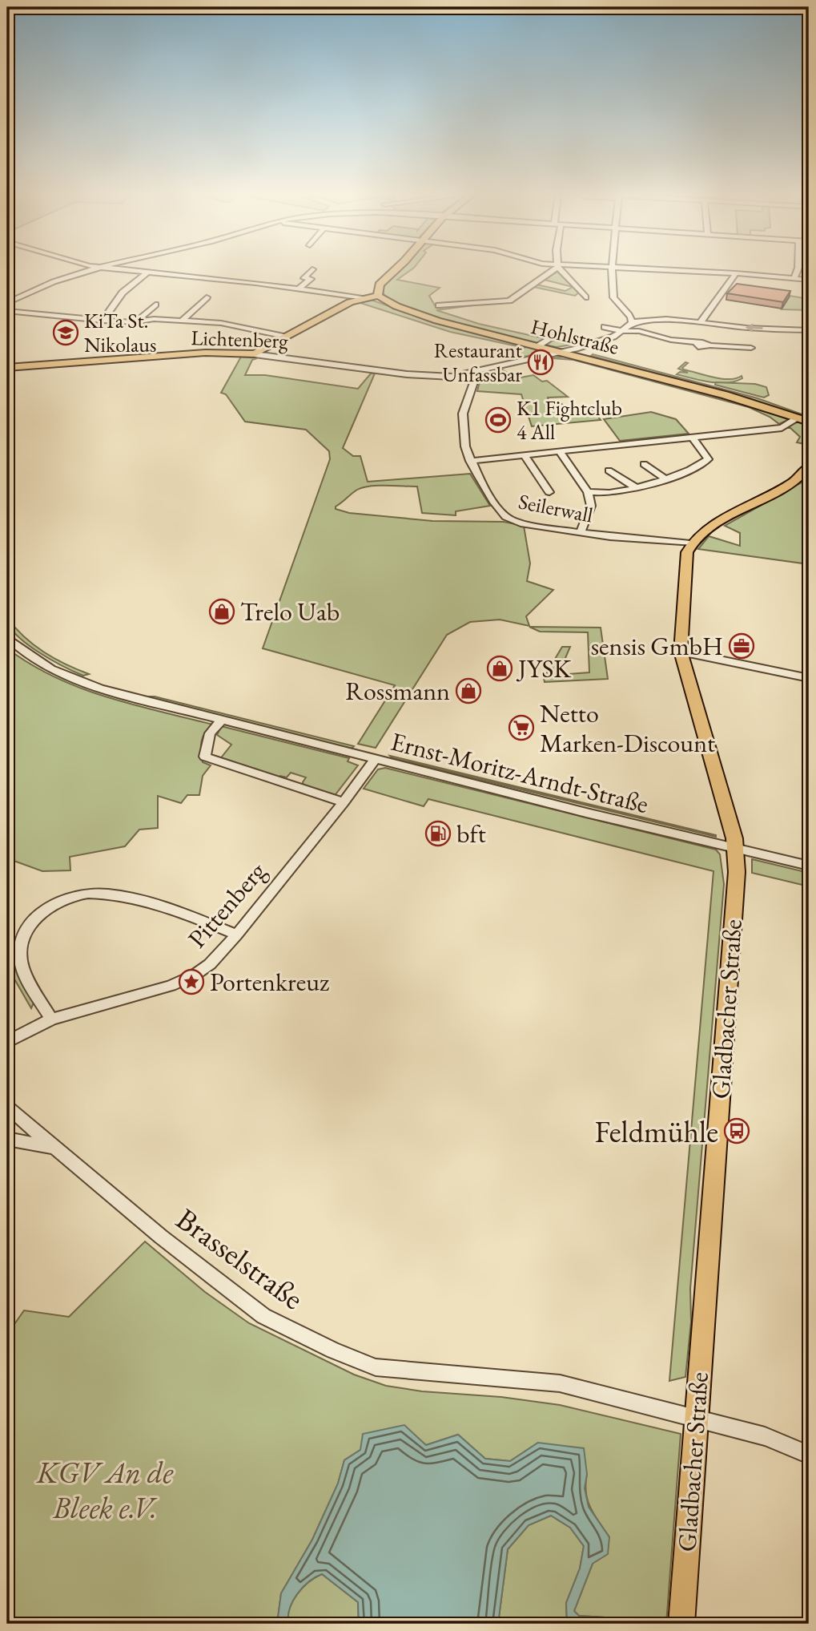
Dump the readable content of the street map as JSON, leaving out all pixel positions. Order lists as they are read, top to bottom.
{
  "streets": {
    "main road": ["Hohlstraße", "Lichtenberg", "Gladbacher Straße"],
    "street": [
      "Seilerwall",
      "Ernst-Moritz-Arndt-Straße",
      "Pittenberg",
      "Brasselstraße"
    ]
  },
  "crossings": [
    ["Hohlstraße", "Lichtenberg"],
    ["Lichtenberg", "Seilerwall"],
    ["Seilerwall", "Gladbacher Straße"],
    ["Ernst-Moritz-Arndt-Straße", "Pittenberg"],
    ["Ernst-Moritz-Arndt-Straße", "Gladbacher Straße"],
    ["Gladbacher Straße", "Brasselstraße"]
  ],
  "parks": ["KGV An de Bleek e.V."],
  "places": {
    "school or university": ["KiTa St. Nikolaus"],
    "restaurant": ["Restaurant Unfassbar"],
    "sports": ["K1 Fightclub 4 All"],
    "shop": ["Trelo Uab", "JYSK", "Rossmann"],
    "office": ["sensis GmbH"],
    "supermarket": ["Netto Marken-Discount"],
    "fuel station": ["bft"],
    "place": ["Portenkreuz"],
    "bus stop": ["Feldmühle"]
  }
}
